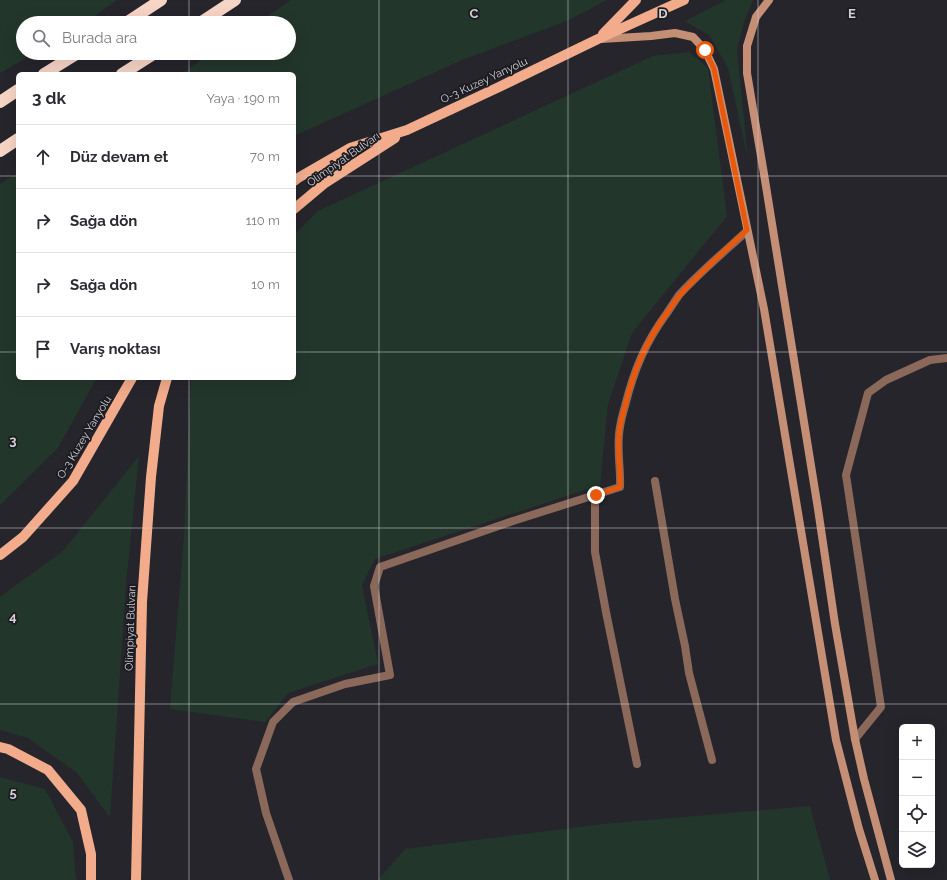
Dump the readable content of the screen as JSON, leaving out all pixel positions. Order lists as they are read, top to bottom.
{
  "streets": {
    "main road": ["O-3 Kuzey Yanyolu", "Olimpiyat Bulvarı"]
  },
  "crossings": [
    ["O-3 Kuzey Yanyolu", "Olimpiyat Bulvarı"]
  ],
  "page": {
    "search": "Burada ara",
    "heading": ["3 dk", "Yaya · 190 m"],
    "list": [
      ["Düz devam et", "70 m"],
      ["Sağa dön", "110 m"],
      ["Sağa dön", "10 m"],
      "Varış noktası"
    ],
    "map_buttons": ["+", "−"]
  },
  "grid": {
    "columns": ["C", "D", "E"],
    "rows": ["3", "4", "5"]
  }
}
